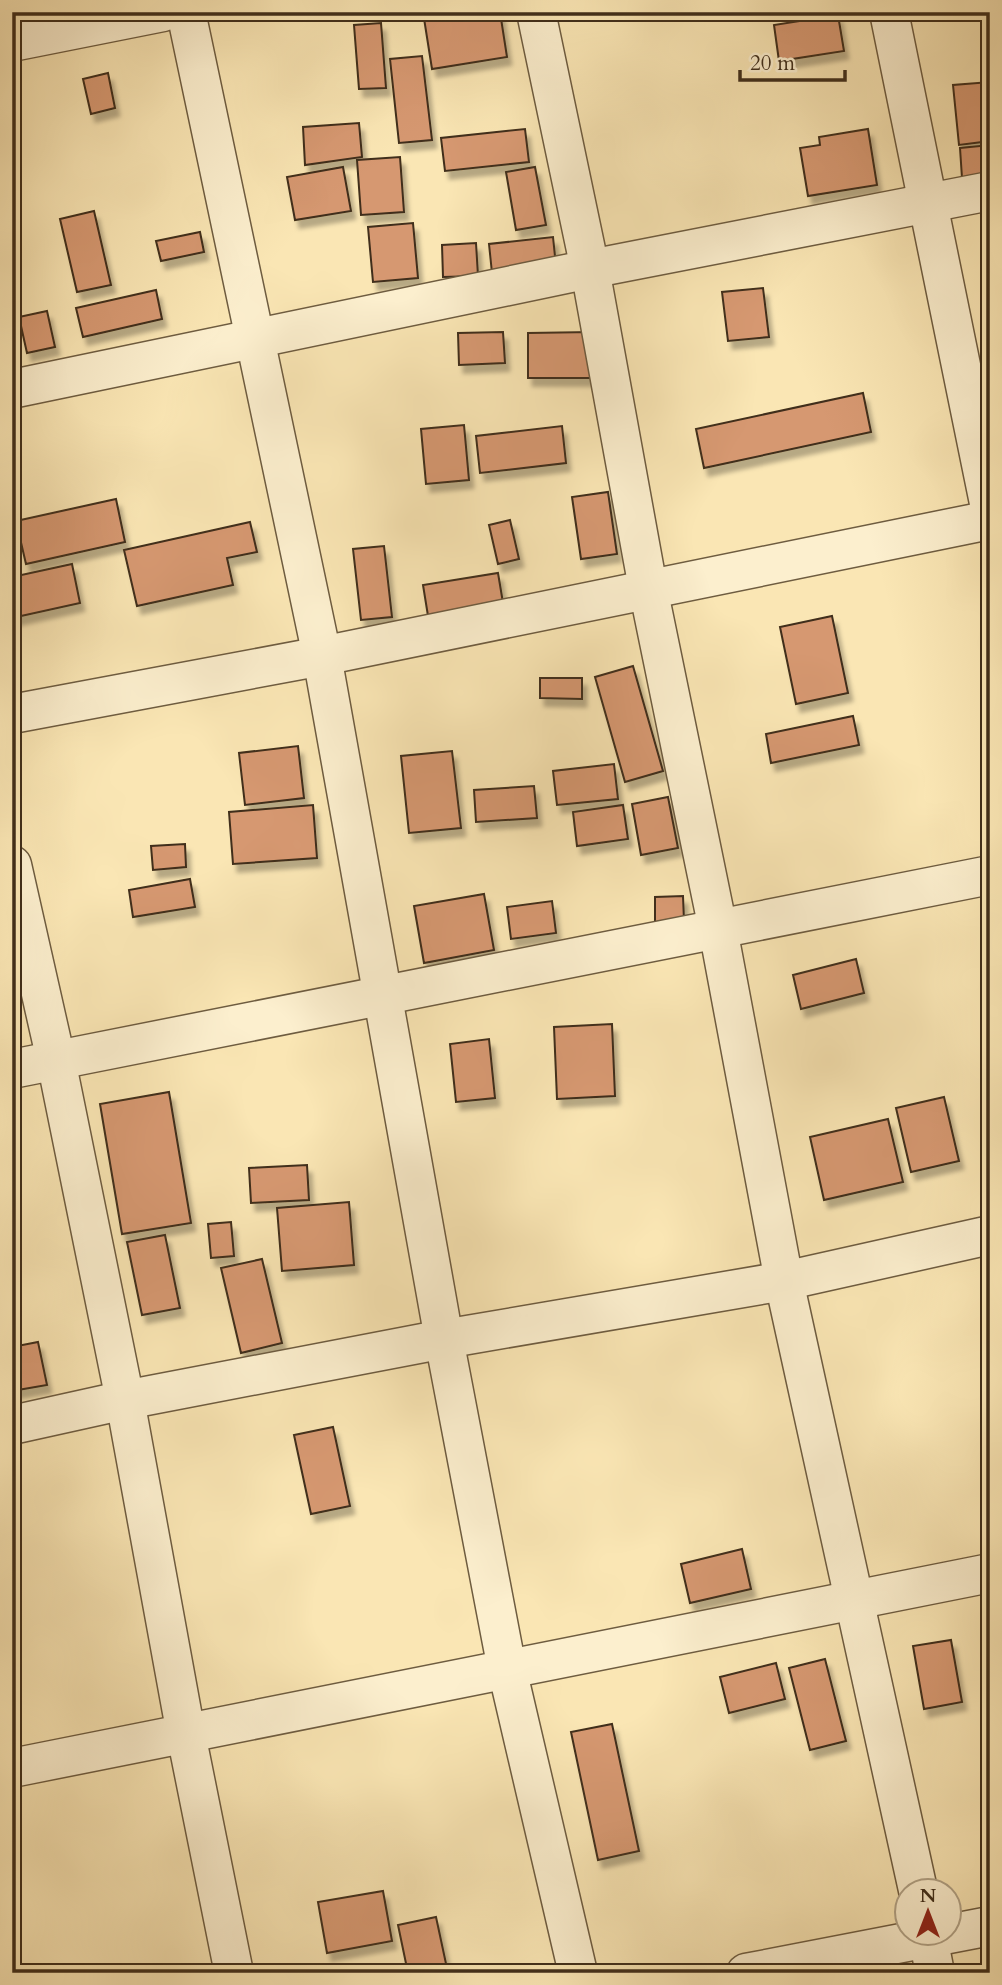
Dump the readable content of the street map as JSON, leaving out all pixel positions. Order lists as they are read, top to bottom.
{
  "scale_bar": "20 m",
  "north": "top"
}
